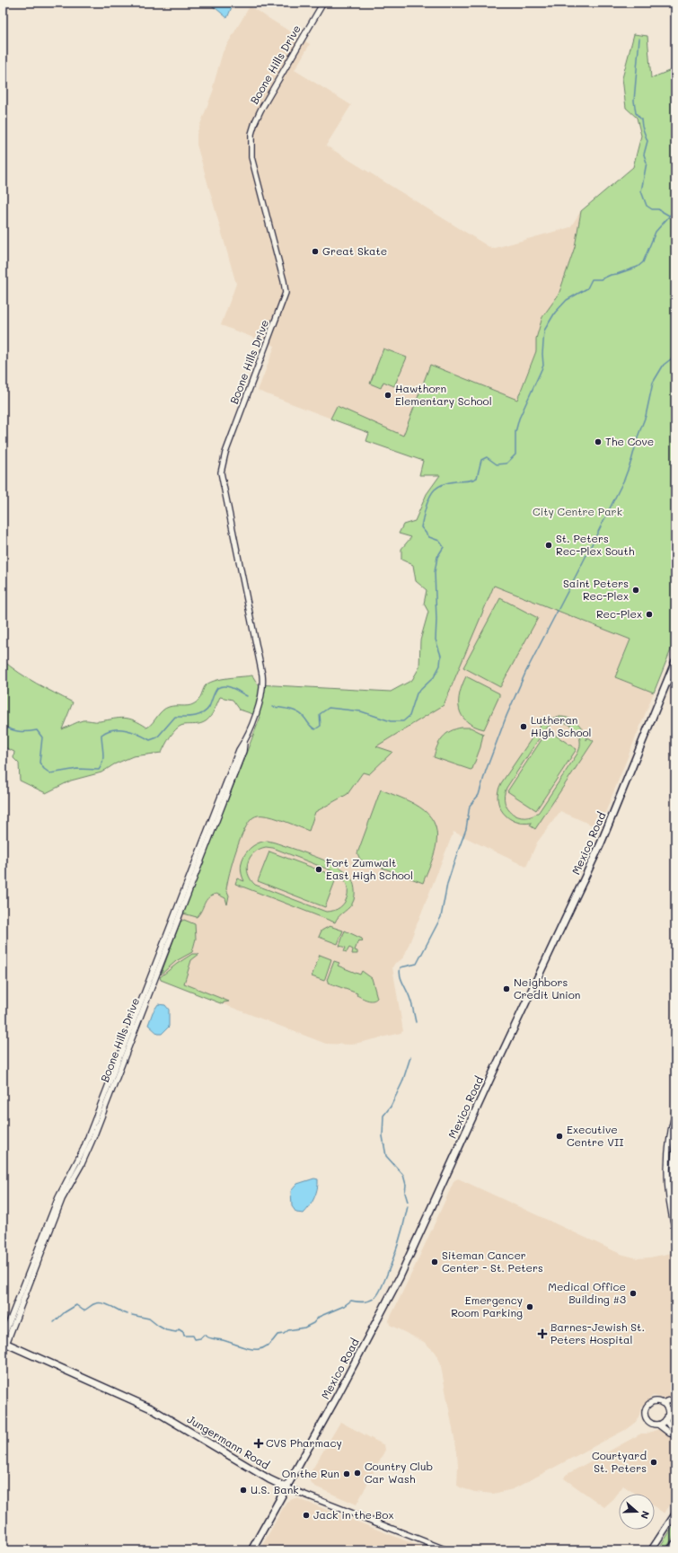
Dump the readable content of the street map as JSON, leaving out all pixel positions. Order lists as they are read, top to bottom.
{
  "streets": {
    "main road": ["Mexico Road", "Jungermann Road"],
    "street": ["Boone Hills Drive"]
  },
  "crossings": [
    ["Boone Hills Drive", "Jungermann Road"],
    ["Mexico Road", "Jungermann Road"]
  ],
  "parks": ["City Centre Park"],
  "places": {
    "other": [
      "Great Skate",
      "Hawthorn Elementary School",
      "The Cove",
      "St. Peters Rec-Plex South",
      "Saint Peters Rec-Plex",
      "Rec-Plex",
      "Lutheran High School",
      "Fort Zumwalt East High School",
      "Neighbors Credit Union",
      "Executive Centre VII",
      "Siteman Cancer Center - St. Peters",
      "Medical Office Building #3",
      "Emergency Room Parking",
      "Courtyard St. Peters",
      "Country Club Car Wash",
      "On the Run",
      "U.S. Bank",
      "Jack in the Box"
    ],
    "health": ["Barnes-Jewish St. Peters Hospital", "CVS Pharmacy"]
  },
  "north": "right"
}
